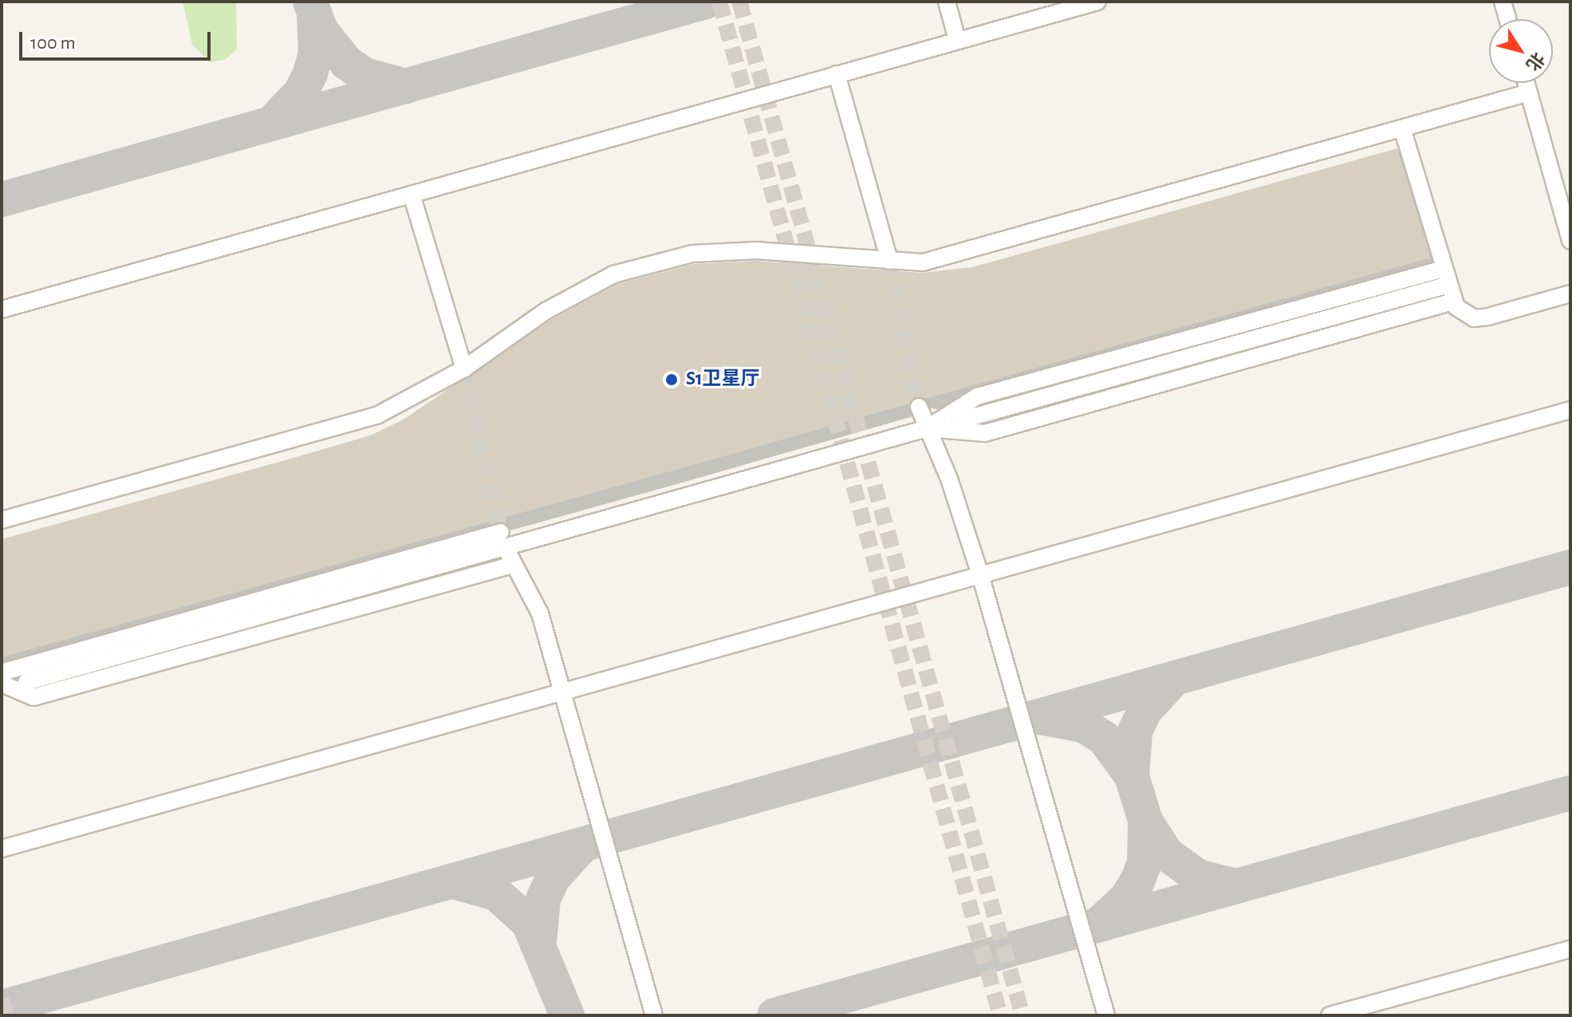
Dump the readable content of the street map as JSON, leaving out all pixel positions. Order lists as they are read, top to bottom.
{
  "places": ["S1卫星厅"],
  "scale_bar": "100 m",
  "north": "bottom right"
}
